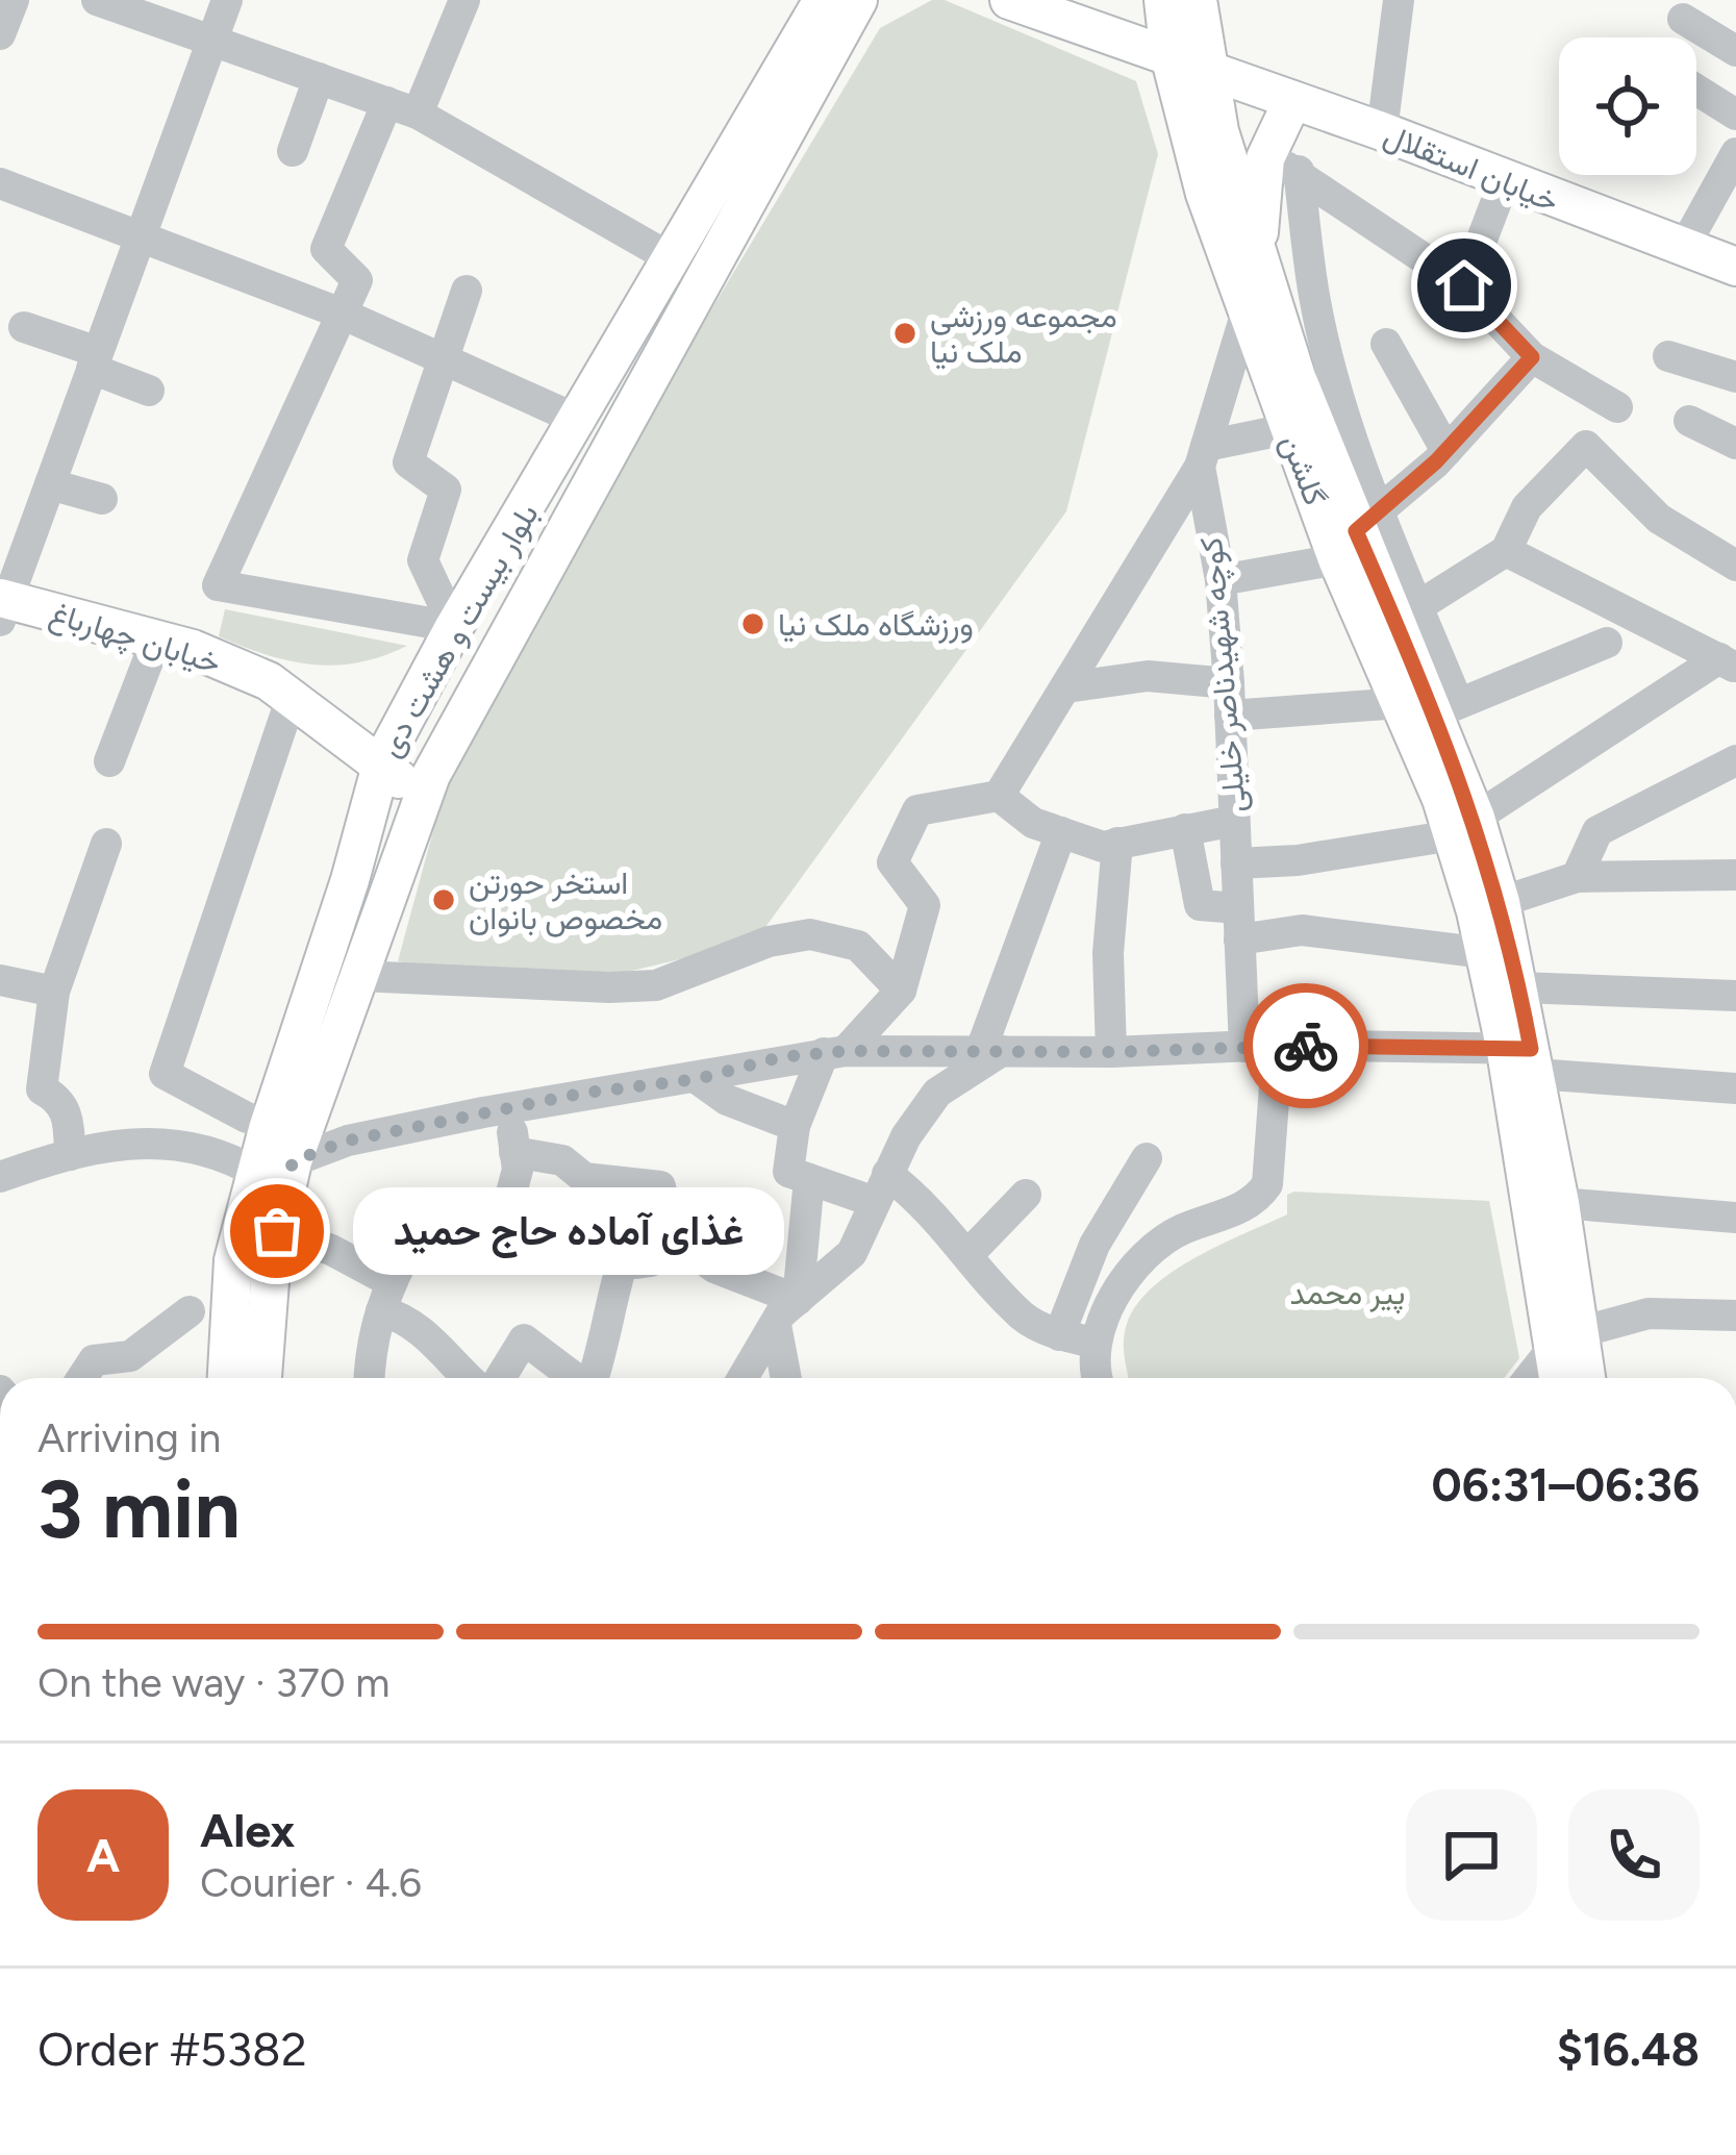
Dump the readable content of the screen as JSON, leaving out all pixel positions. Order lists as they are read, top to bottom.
{
  "streets": {
    "main road": [
      "خیابان استقلال",
      "گلشن",
      "بلوار بیست و هشت دی",
      "خیابان چهارباغ"
    ],
    "street": ["کوچه شهیدناصر خلیلی"]
  },
  "crossings": [
    ["خیابان استقلال", "گلشن"],
    ["گلشن", "کوچه شهیدناصر خلیلی"],
    ["بلوار بیست و هشت دی", "خیابان چهارباغ"]
  ],
  "parks": ["پیر محمد"],
  "places": [
    "مجموعه ورزشی ملک نیا",
    "ورزشگاه ملک نیا",
    "استخر حورتن مخصوص بانوان",
    "غذای آماده حاج حمید"
  ],
  "page": {
    "bubble": "غذای آماده حاج حمید",
    "heading": ["3 min", "Arriving in", "06:31–06:36"],
    "panel": [
      "Alex",
      "Courier · 4.6",
      "Order #5382",
      "$16.48"
    ],
    "bar": "On the way · 370 m",
    "round": "A"
  }
}
